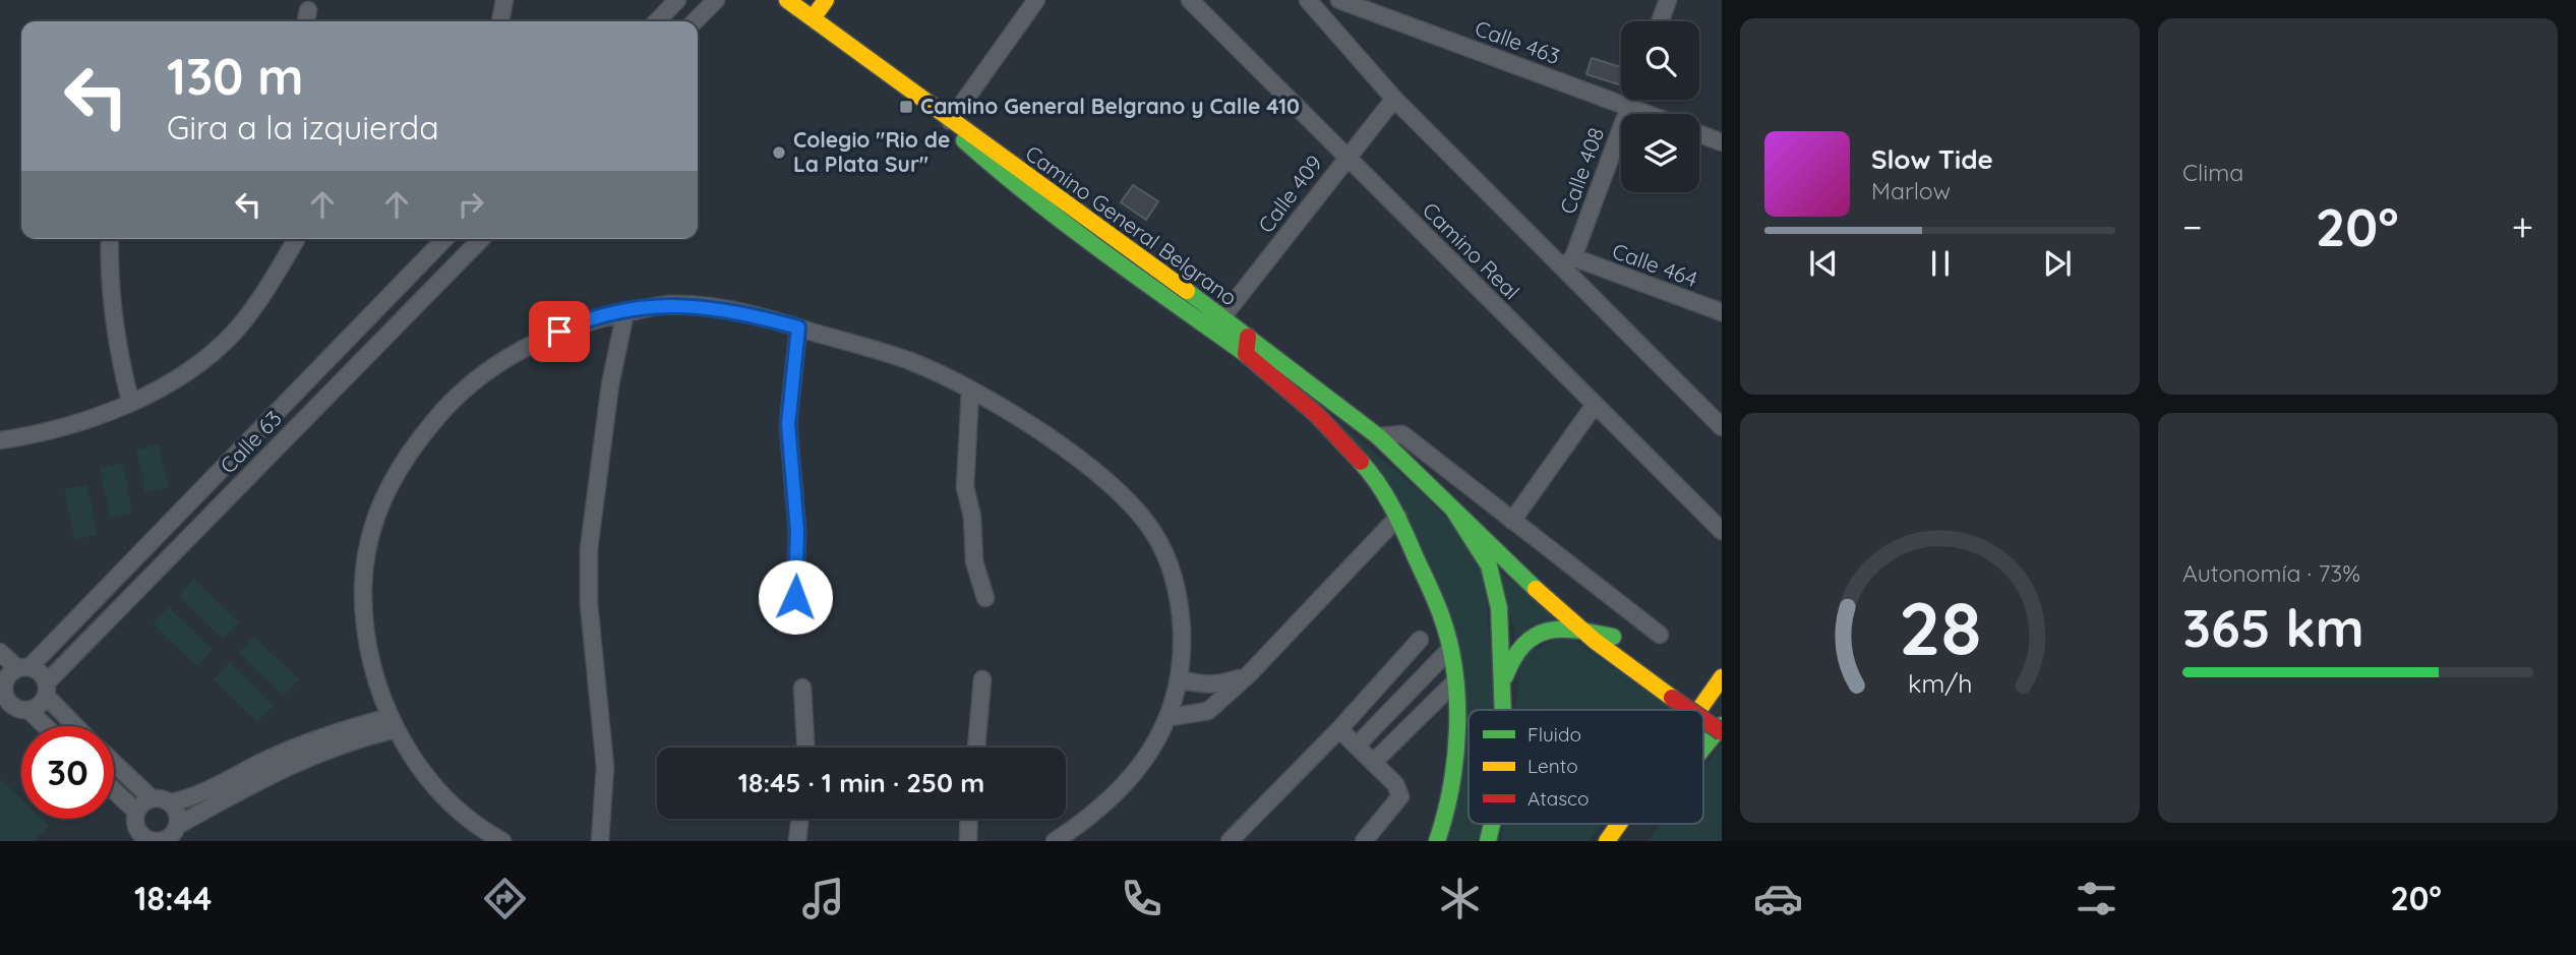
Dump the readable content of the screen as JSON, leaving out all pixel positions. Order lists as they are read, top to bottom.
{
  "streets": {
    "main road": ["Camino General Belgrano"],
    "street": [
      "Calle 463",
      "Calle 408",
      "Calle 409",
      "Camino Real",
      "Calle 464",
      "Calle 63"
    ]
  },
  "crossings": [
    ["Calle 463", "Calle 408"],
    ["Calle 408", "Calle 464"],
    ["Calle 409", "Camino General Belgrano"],
    ["Calle 409", "Camino Real"]
  ],
  "places": {
    "transit": ["Camino General Belgrano y Calle 410"],
    "other": ["Colegio \"Rio de La Plata Sur\""]
  },
  "legend": ["Fluido", "Lento", "Atasco"],
  "page": {
    "tile": [
      "Clima",
      ["Autonomía · 73%", "365 km"]
    ],
    "turn": ["130 m", "Gira a la izquierda"],
    "song": ["Slow Tide", "Marlow"],
    "heat": ["−", "20°", "+"],
    "limit": "30",
    "trip": "18:45 · 1 min · 250 m",
    "tabs": ["18:44", "20°"],
    "gauge": ["28", "km/h"]
  }
}
